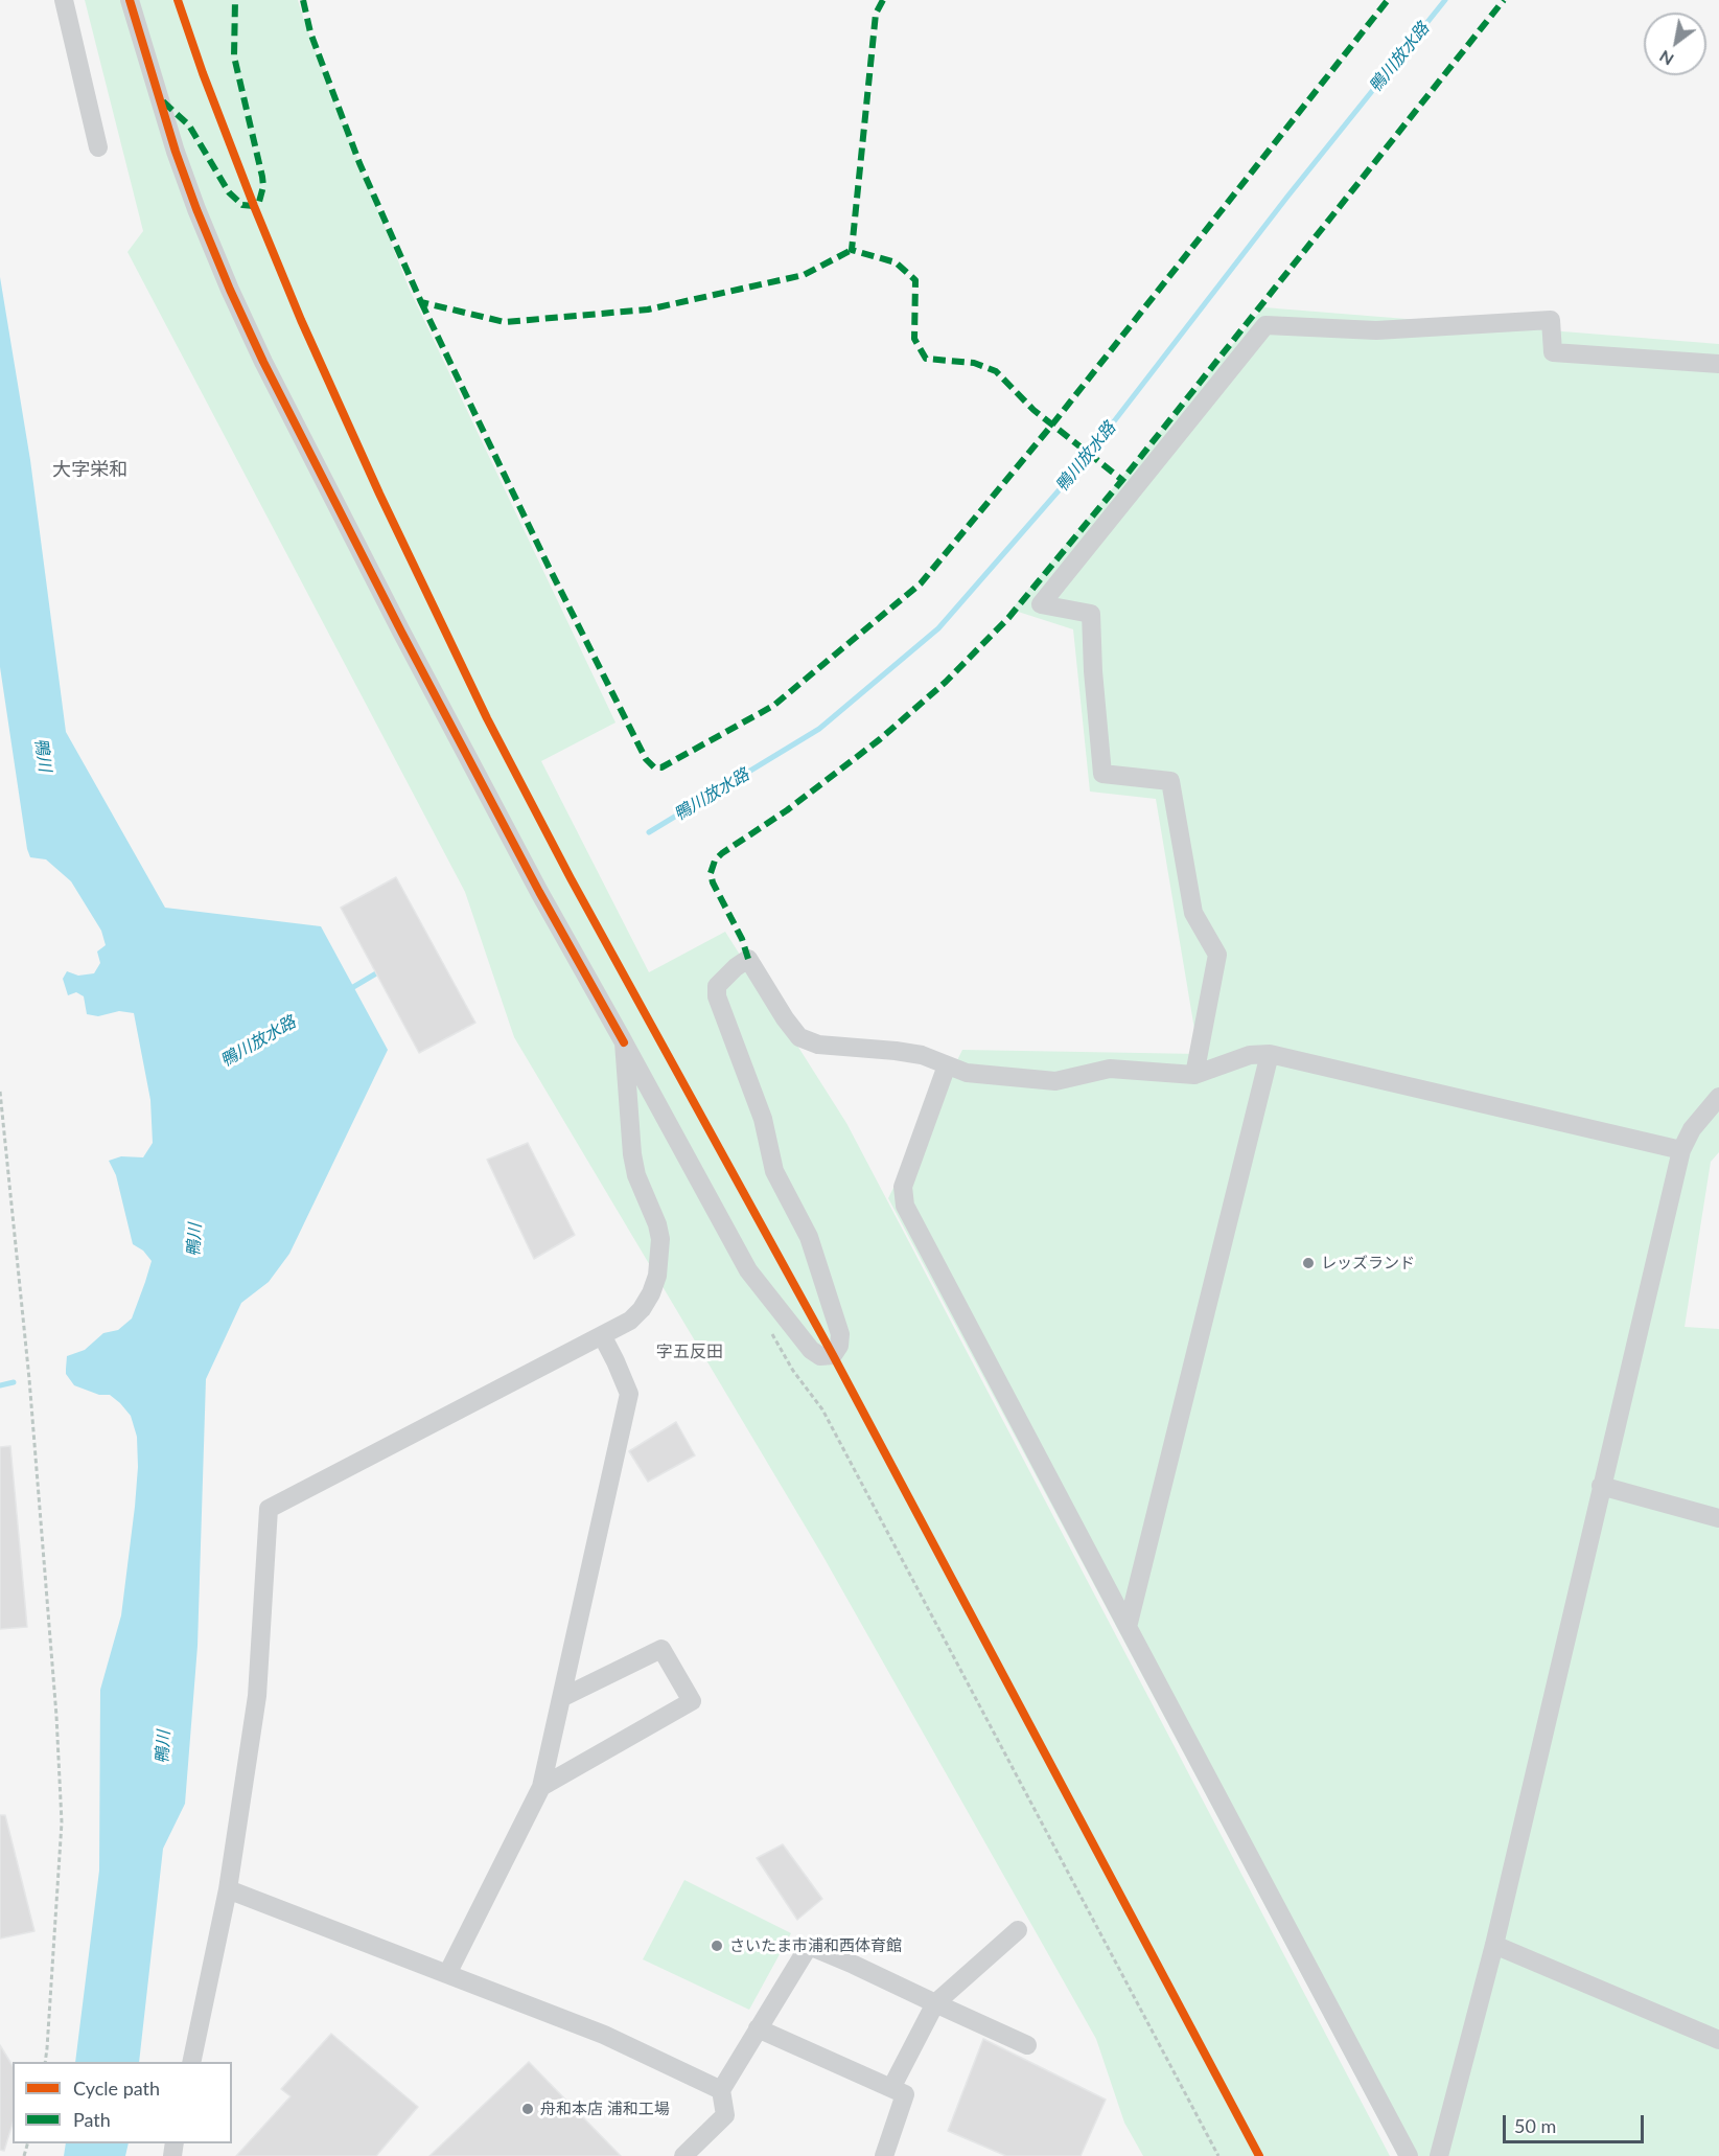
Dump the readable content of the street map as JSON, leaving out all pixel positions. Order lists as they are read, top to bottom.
{
  "districts": ["大字栄和", "字五反田"],
  "water": ["鴨川放水路", "鴨川"],
  "places": ["レッズランド", "さいたま市浦和西体育館", "舟和本店 浦和工場"],
  "legend": ["Cycle path", "Path"],
  "scale_bar": "50 m",
  "north": "bottom left"
}
